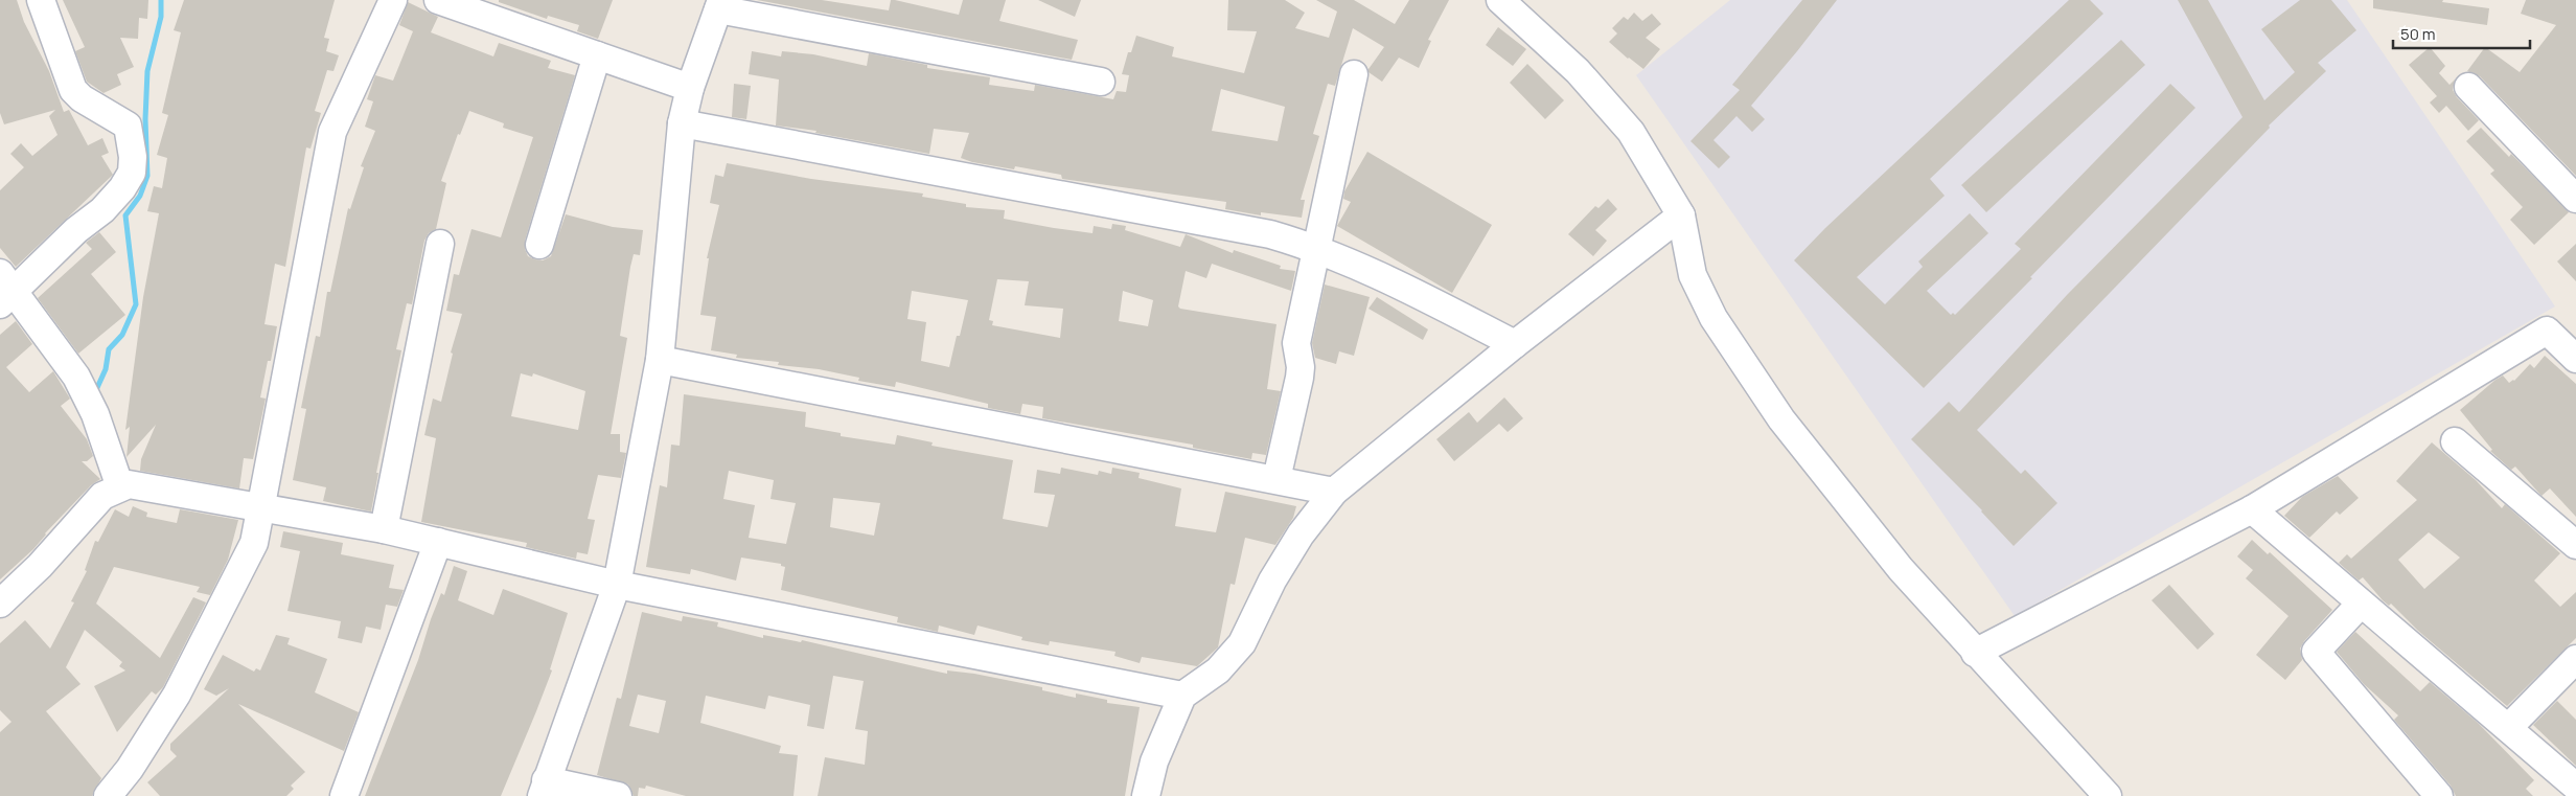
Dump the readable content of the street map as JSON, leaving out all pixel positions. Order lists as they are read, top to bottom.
{
  "scale_bar": "50 m"
}
